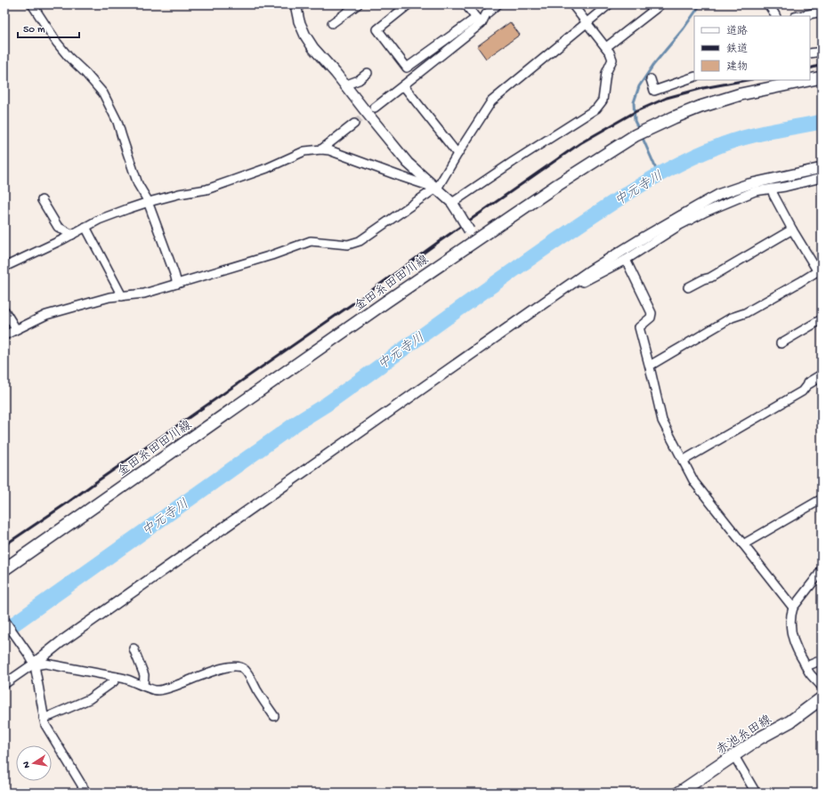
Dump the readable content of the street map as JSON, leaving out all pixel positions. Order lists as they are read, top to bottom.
{
  "streets": {
    "main road": ["金田糸田田川線", "赤池糸田線"]
  },
  "water": ["中元寺川"],
  "legend": ["道路", "鉄道", "建物"],
  "scale_bar": "50 m",
  "north": "left"
}
